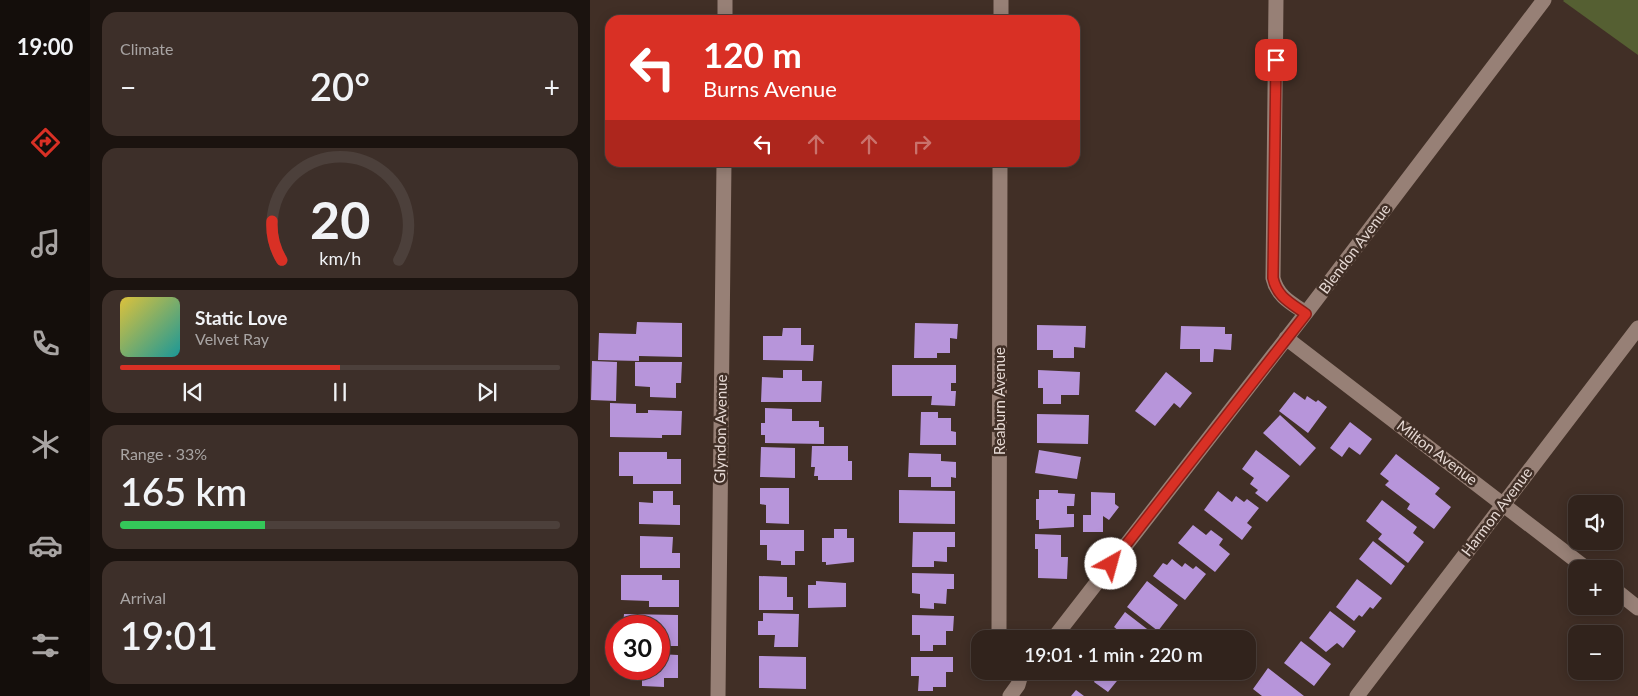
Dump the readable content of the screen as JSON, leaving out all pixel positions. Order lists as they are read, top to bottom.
{
  "streets": {
    "street": [
      "Blendon Avenue",
      "Reaburn Avenue",
      "Glyndon Avenue",
      "Milton Avenue",
      "Harmon Avenue"
    ]
  },
  "crossings": [
    ["Blendon Avenue", "Milton Avenue"],
    ["Milton Avenue", "Harmon Avenue"]
  ],
  "page": {
    "tabs": "19:00",
    "tile": [
      "Climate",
      ["Range · 33%", "165 km"],
      ["Arrival", "19:01"]
    ],
    "turn": ["120 m", "Burns Avenue"],
    "heat": ["−", "20°", "+"],
    "song": ["Static Love", "Velvet Ray"],
    "map_buttons": ["+", "−"],
    "limit": "30",
    "trip": "19:01 · 1 min · 220 m",
    "gauge": ["20", "km/h"]
  }
}
